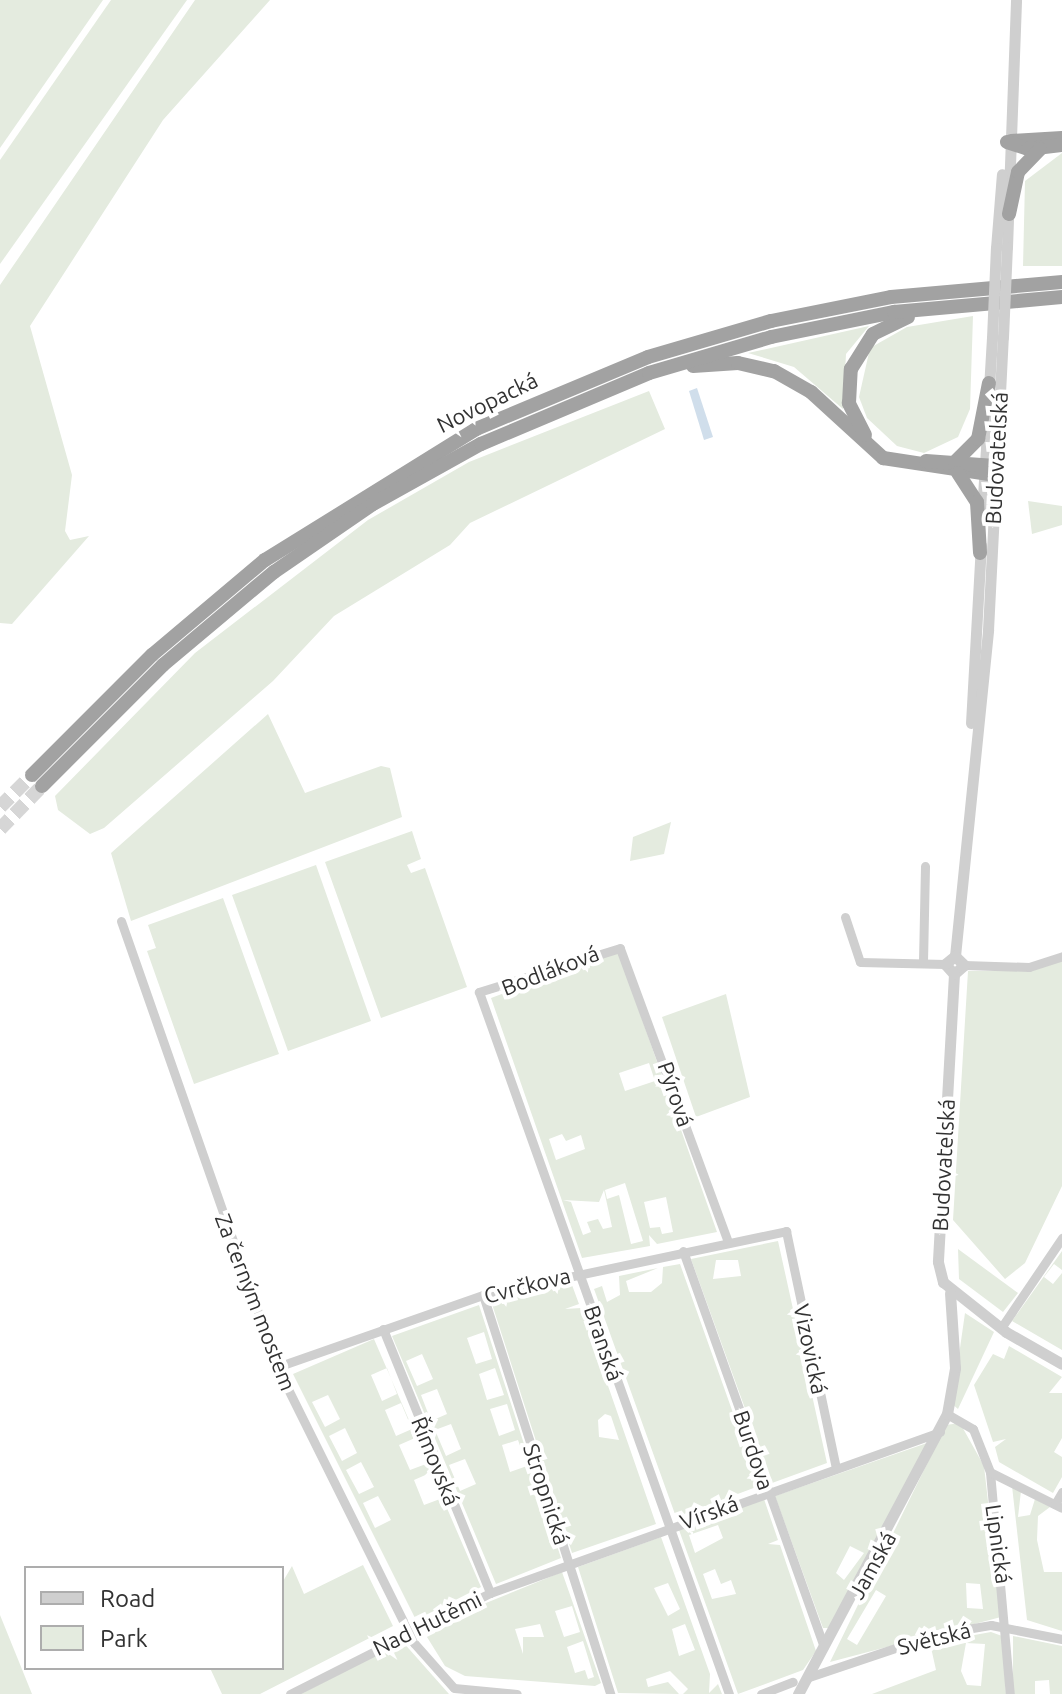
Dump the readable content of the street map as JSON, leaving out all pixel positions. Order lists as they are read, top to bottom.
{
  "streets": {
    "highway": ["Novopacká"],
    "street": [
      "Budovatelská",
      "Bodláková",
      "Pýrová",
      "Cvrčkova",
      "Za černým mostem",
      "Branská",
      "Vizovická",
      "Burdova",
      "Římovská",
      "Stropnická",
      "Vírská",
      "Lipnická",
      "Jamská",
      "Nad Hutěmi",
      "Světská"
    ]
  },
  "crossings": [
    ["Bodláková", "Pýrová"],
    ["Bodláková", "Branská"],
    ["Pýrová", "Cvrčkova"],
    ["Cvrčkova", "Za černým mostem"],
    ["Cvrčkova", "Branská"],
    ["Cvrčkova", "Vizovická"],
    ["Cvrčkova", "Burdova"],
    ["Cvrčkova", "Římovská"],
    ["Cvrčkova", "Stropnická"],
    ["Za černým mostem", "Nad Hutěmi"],
    ["Branská", "Vírská"],
    ["Vizovická", "Vírská"],
    ["Burdova", "Vírská"],
    ["Burdova", "Jamská"],
    ["Římovská", "Nad Hutěmi"],
    ["Stropnická", "Vírská"],
    ["Stropnická", "Nad Hutěmi"],
    ["Vírská", "Jamská"],
    ["Vírská", "Nad Hutěmi"],
    ["Lipnická", "Světská"],
    ["Jamská", "Světská"]
  ],
  "legend": ["Road", "Park"]
}
